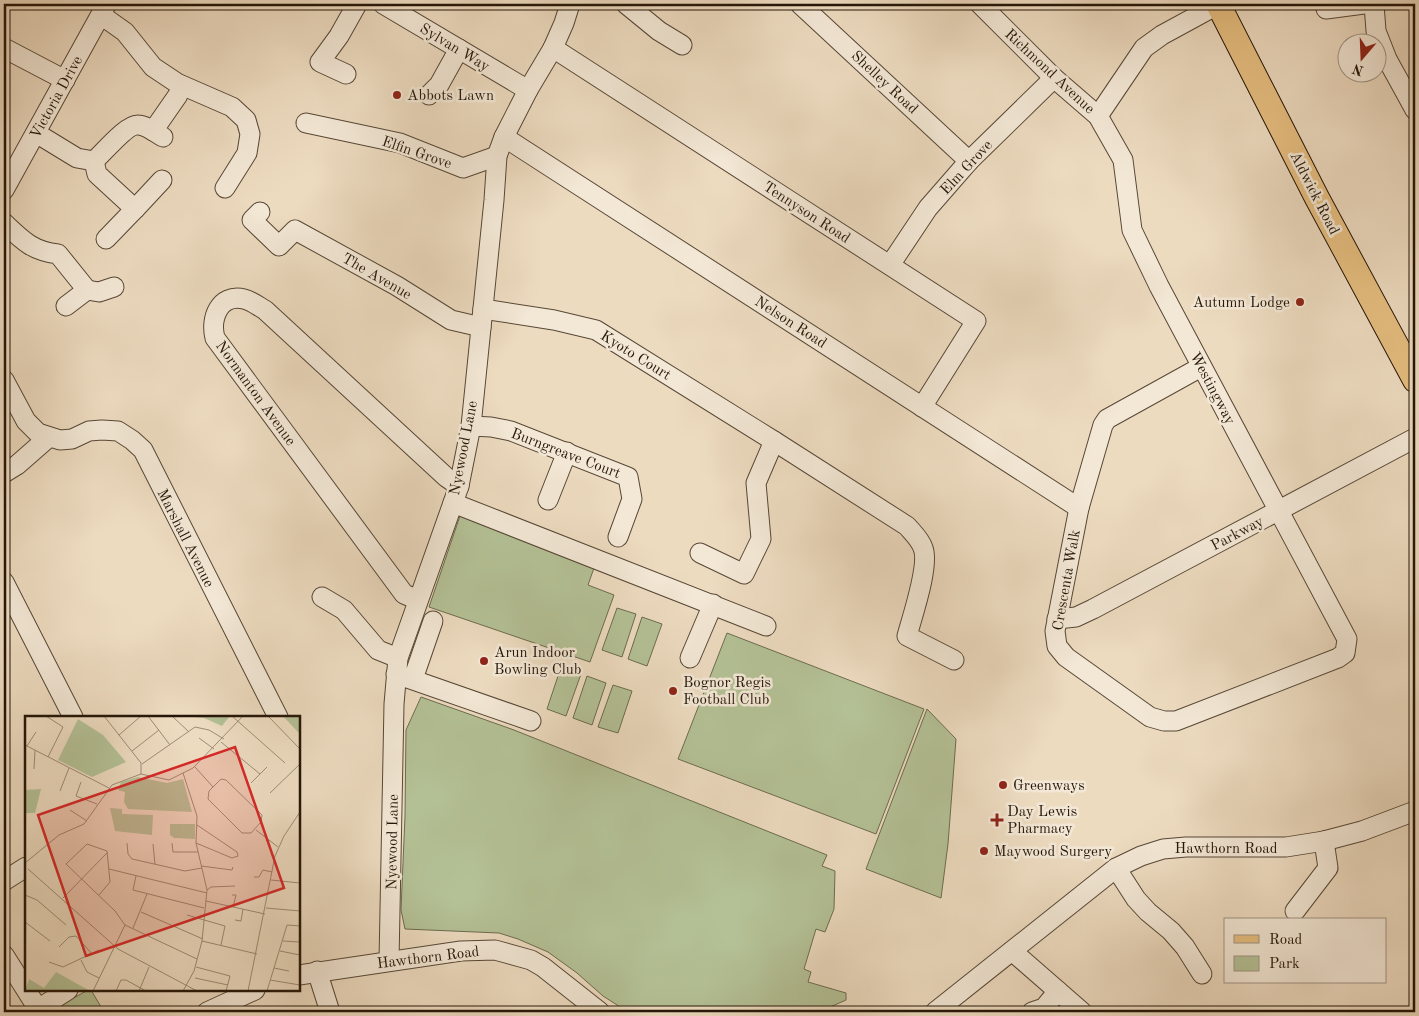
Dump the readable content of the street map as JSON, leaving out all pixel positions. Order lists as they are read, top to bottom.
{
  "streets": {
    "main road": ["Aldwick Road"],
    "street": [
      "Sylvan Way",
      "Richmond Avenue",
      "Shelley Road",
      "Victoria Drive",
      "Elfin Grove",
      "Elm Grove",
      "Tennyson Road",
      "The Avenue",
      "Nelson Road",
      "Kyoto Court",
      "Westingway",
      "Normanton Avenue",
      "Nyewood Lane",
      "Burngreave Court",
      "Parkway",
      "Marshall Avenue",
      "Crescenta Walk",
      "Hawthorn Road"
    ]
  },
  "crossings": [
    ["Sylvan Way", "Nyewood Lane"],
    ["Richmond Avenue", "Elm Grove"],
    ["Richmond Avenue", "Westingway"],
    ["Shelley Road", "Elm Grove"],
    ["Elfin Grove", "Nyewood Lane"],
    ["Elm Grove", "Tennyson Road"],
    ["Tennyson Road", "Nelson Road"],
    ["Tennyson Road", "Nyewood Lane"],
    ["The Avenue", "Kyoto Court"],
    ["The Avenue", "Nyewood Lane"],
    ["Nelson Road", "Nyewood Lane"],
    ["Nelson Road", "Crescenta Walk"],
    ["Kyoto Court", "Nyewood Lane"],
    ["Westingway", "Parkway"],
    ["Westingway", "Crescenta Walk"],
    ["Normanton Avenue", "Nyewood Lane"],
    ["Nyewood Lane", "Burngreave Court"],
    ["Nyewood Lane", "Hawthorn Road"],
    ["Parkway", "Crescenta Walk"]
  ],
  "places": {
    "other": [
      "Abbots Lawn",
      "Autumn Lodge",
      "Arun Indoor Bowling Club",
      "Bognor Regis Football Club",
      "Greenways",
      "Maywood Surgery"
    ],
    "health": ["Day Lewis Pharmacy"]
  },
  "legend": ["Road", "Park"],
  "north": "bottom"
}
